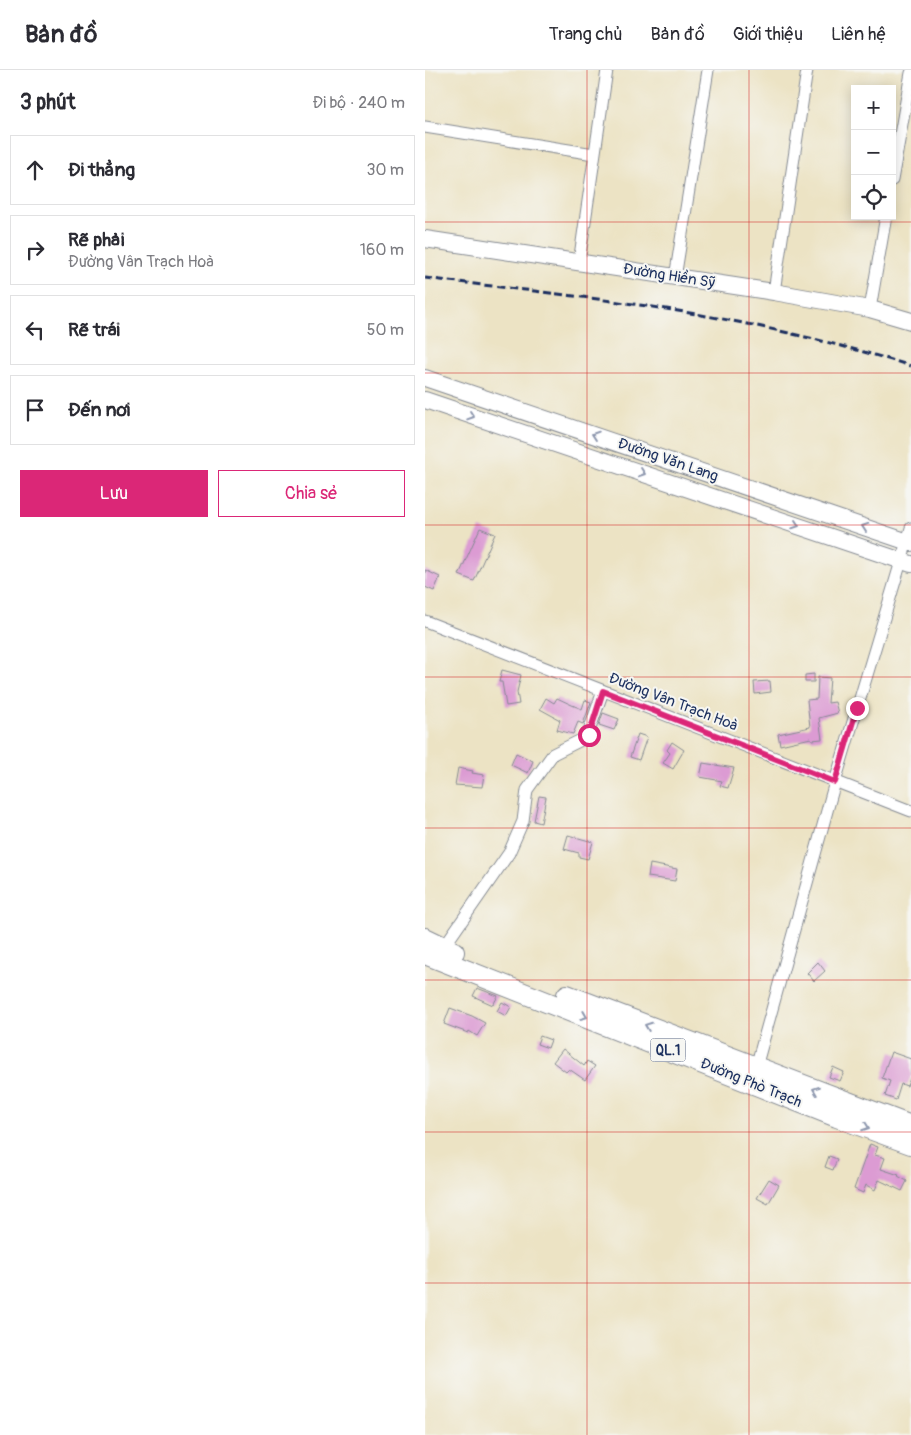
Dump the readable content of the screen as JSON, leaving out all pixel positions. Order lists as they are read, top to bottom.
{
  "streets": {
    "highway": ["QL.1", "Đường Phò Trạch"],
    "street": ["Đường Hiền Sỹ", "Đường Văn Lang", "Đường Vân Trạch Hoà"]
  },
  "page": {
    "header": "Bản đồ",
    "nav": [
      "Trang chủ",
      "Bản đồ",
      "Giới thiệu",
      "Liên hệ"
    ],
    "heading": ["3 phút", "Đi bộ · 240 m"],
    "map_buttons": ["+", "−"],
    "list": [
      ["Đi thẳng", "30 m"],
      ["Rẽ phải", "Đường Vân Trạch Hoà", "160 m"],
      ["Rẽ trái", "50 m"],
      "Đến nơi"
    ],
    "buttons": ["Lưu", "Chia sẻ"]
  }
}
